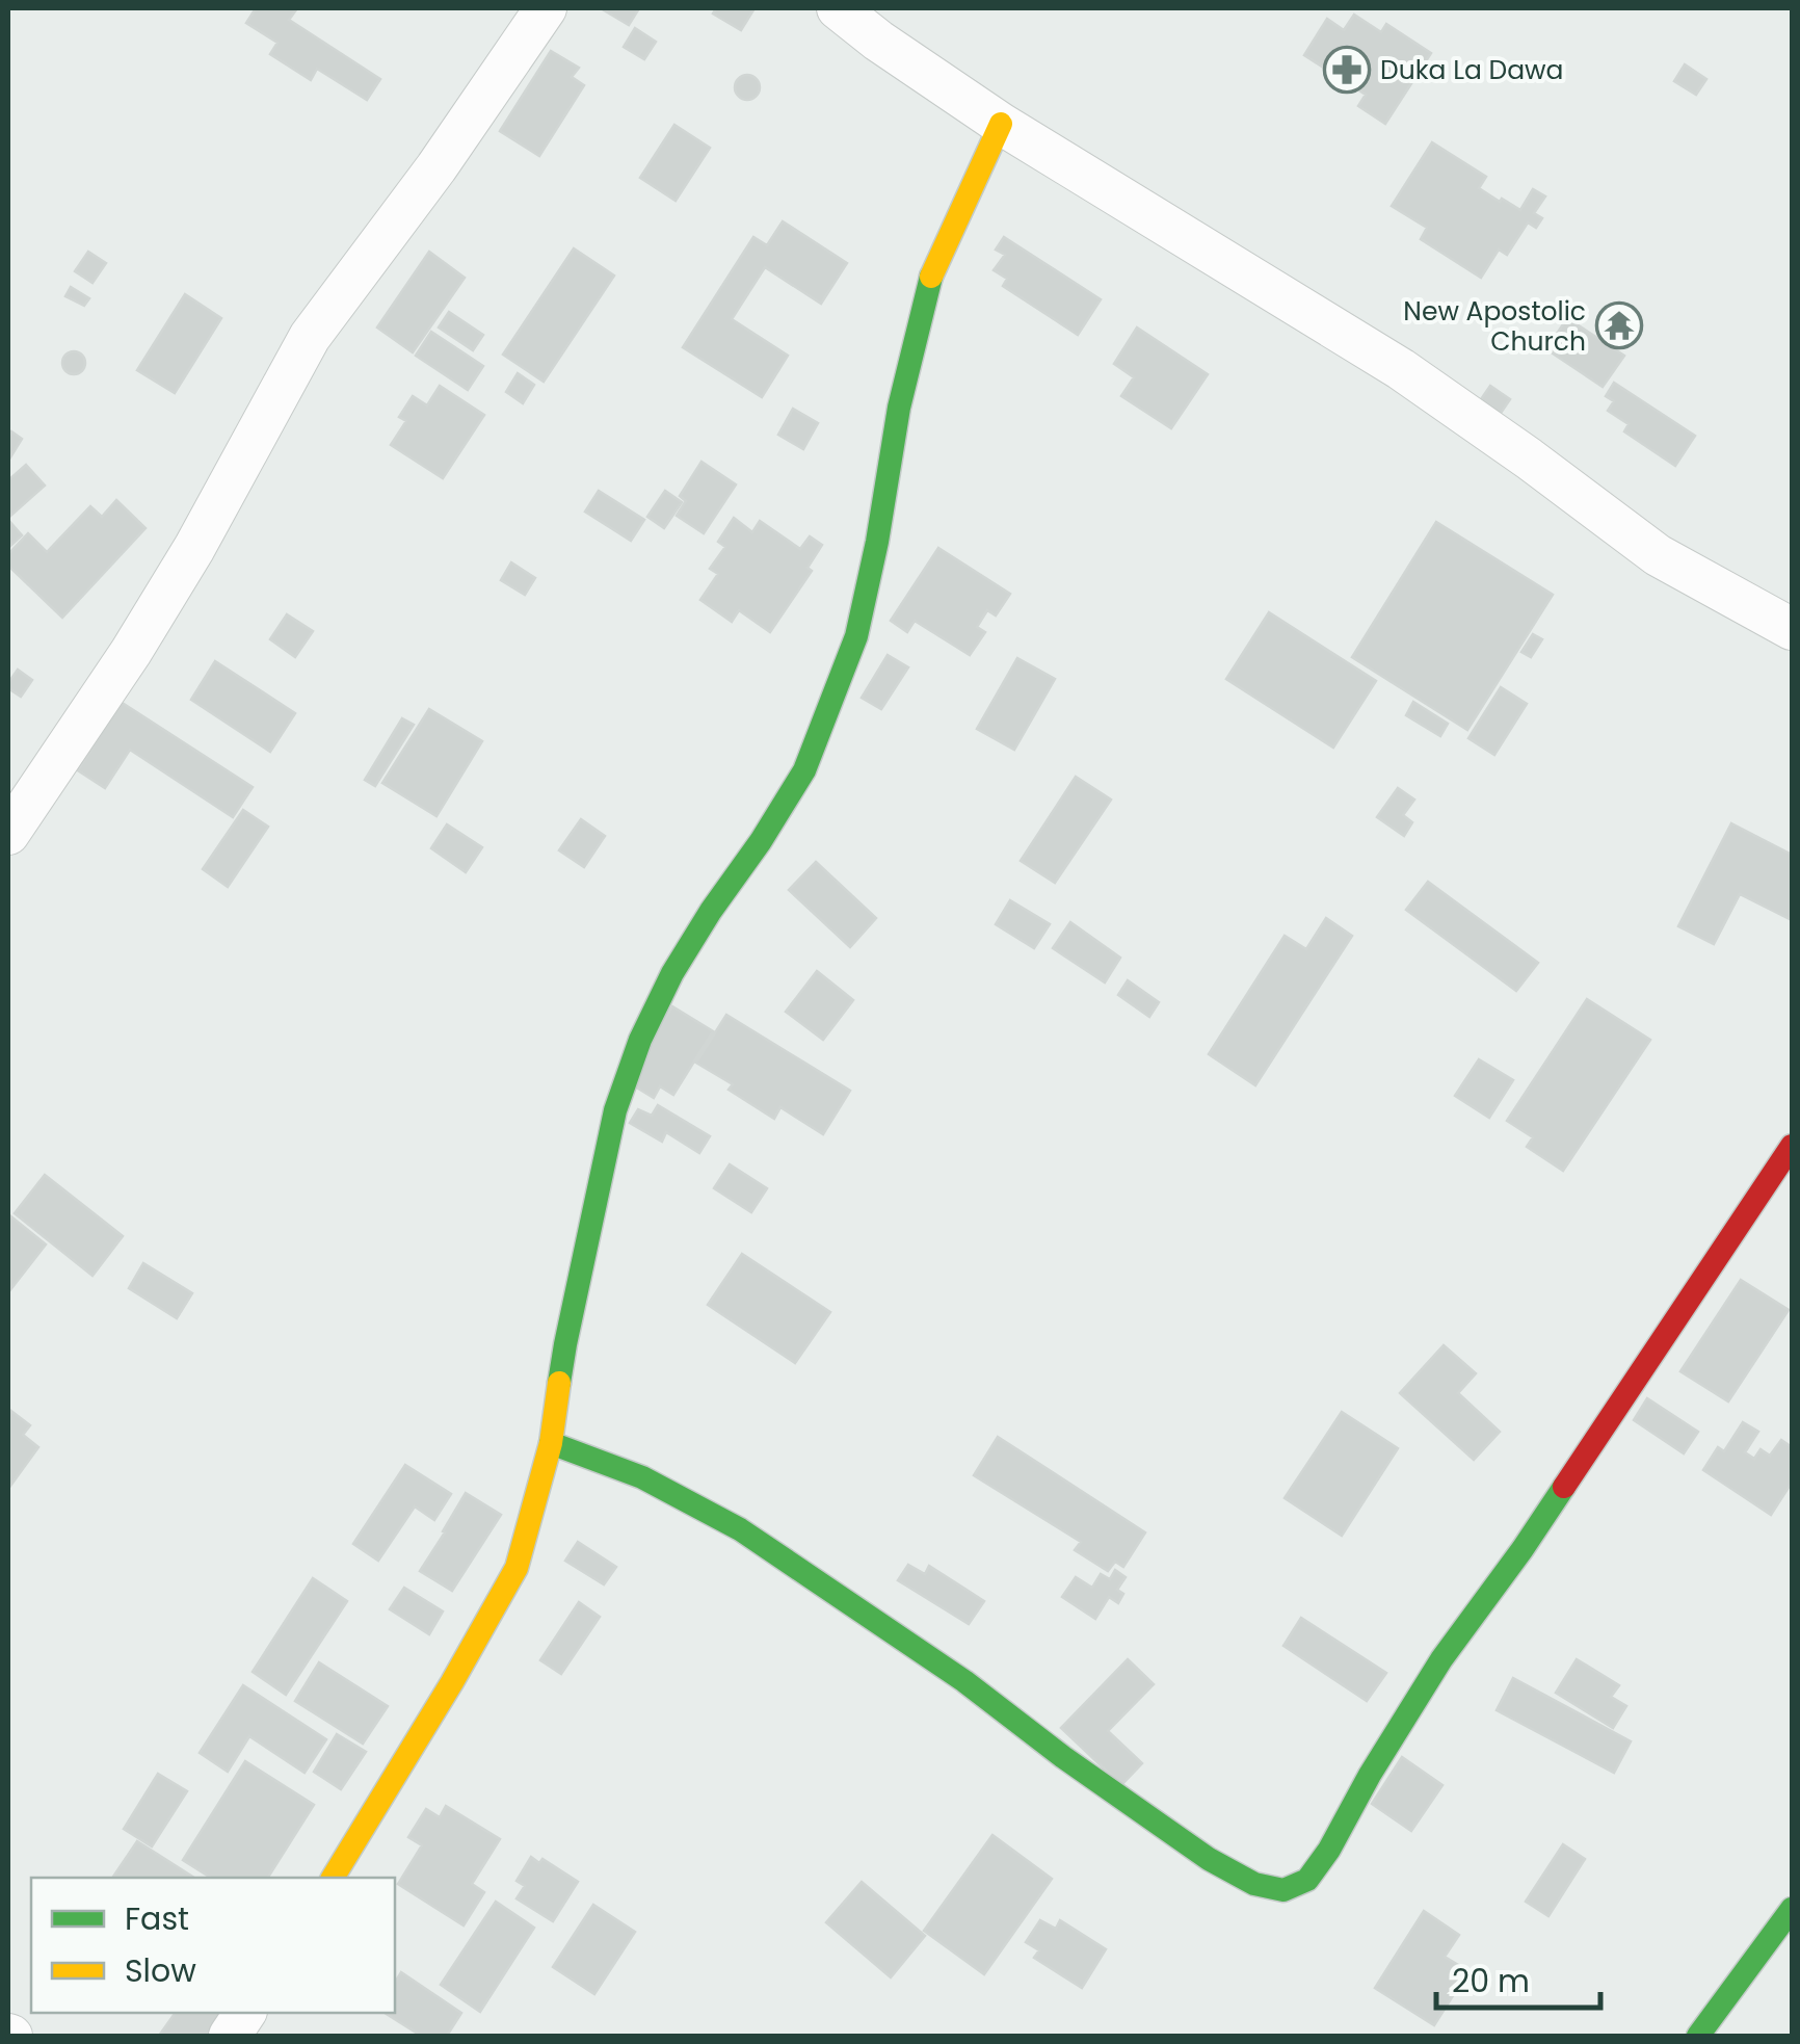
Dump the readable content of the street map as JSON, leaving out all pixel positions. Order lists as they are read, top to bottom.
{
  "places": {
    "pharmacy": ["Duka La Dawa"],
    "temple": ["New Apostolic Church"]
  },
  "legend": ["Fast", "Slow"],
  "scale_bar": "20 m"
}
